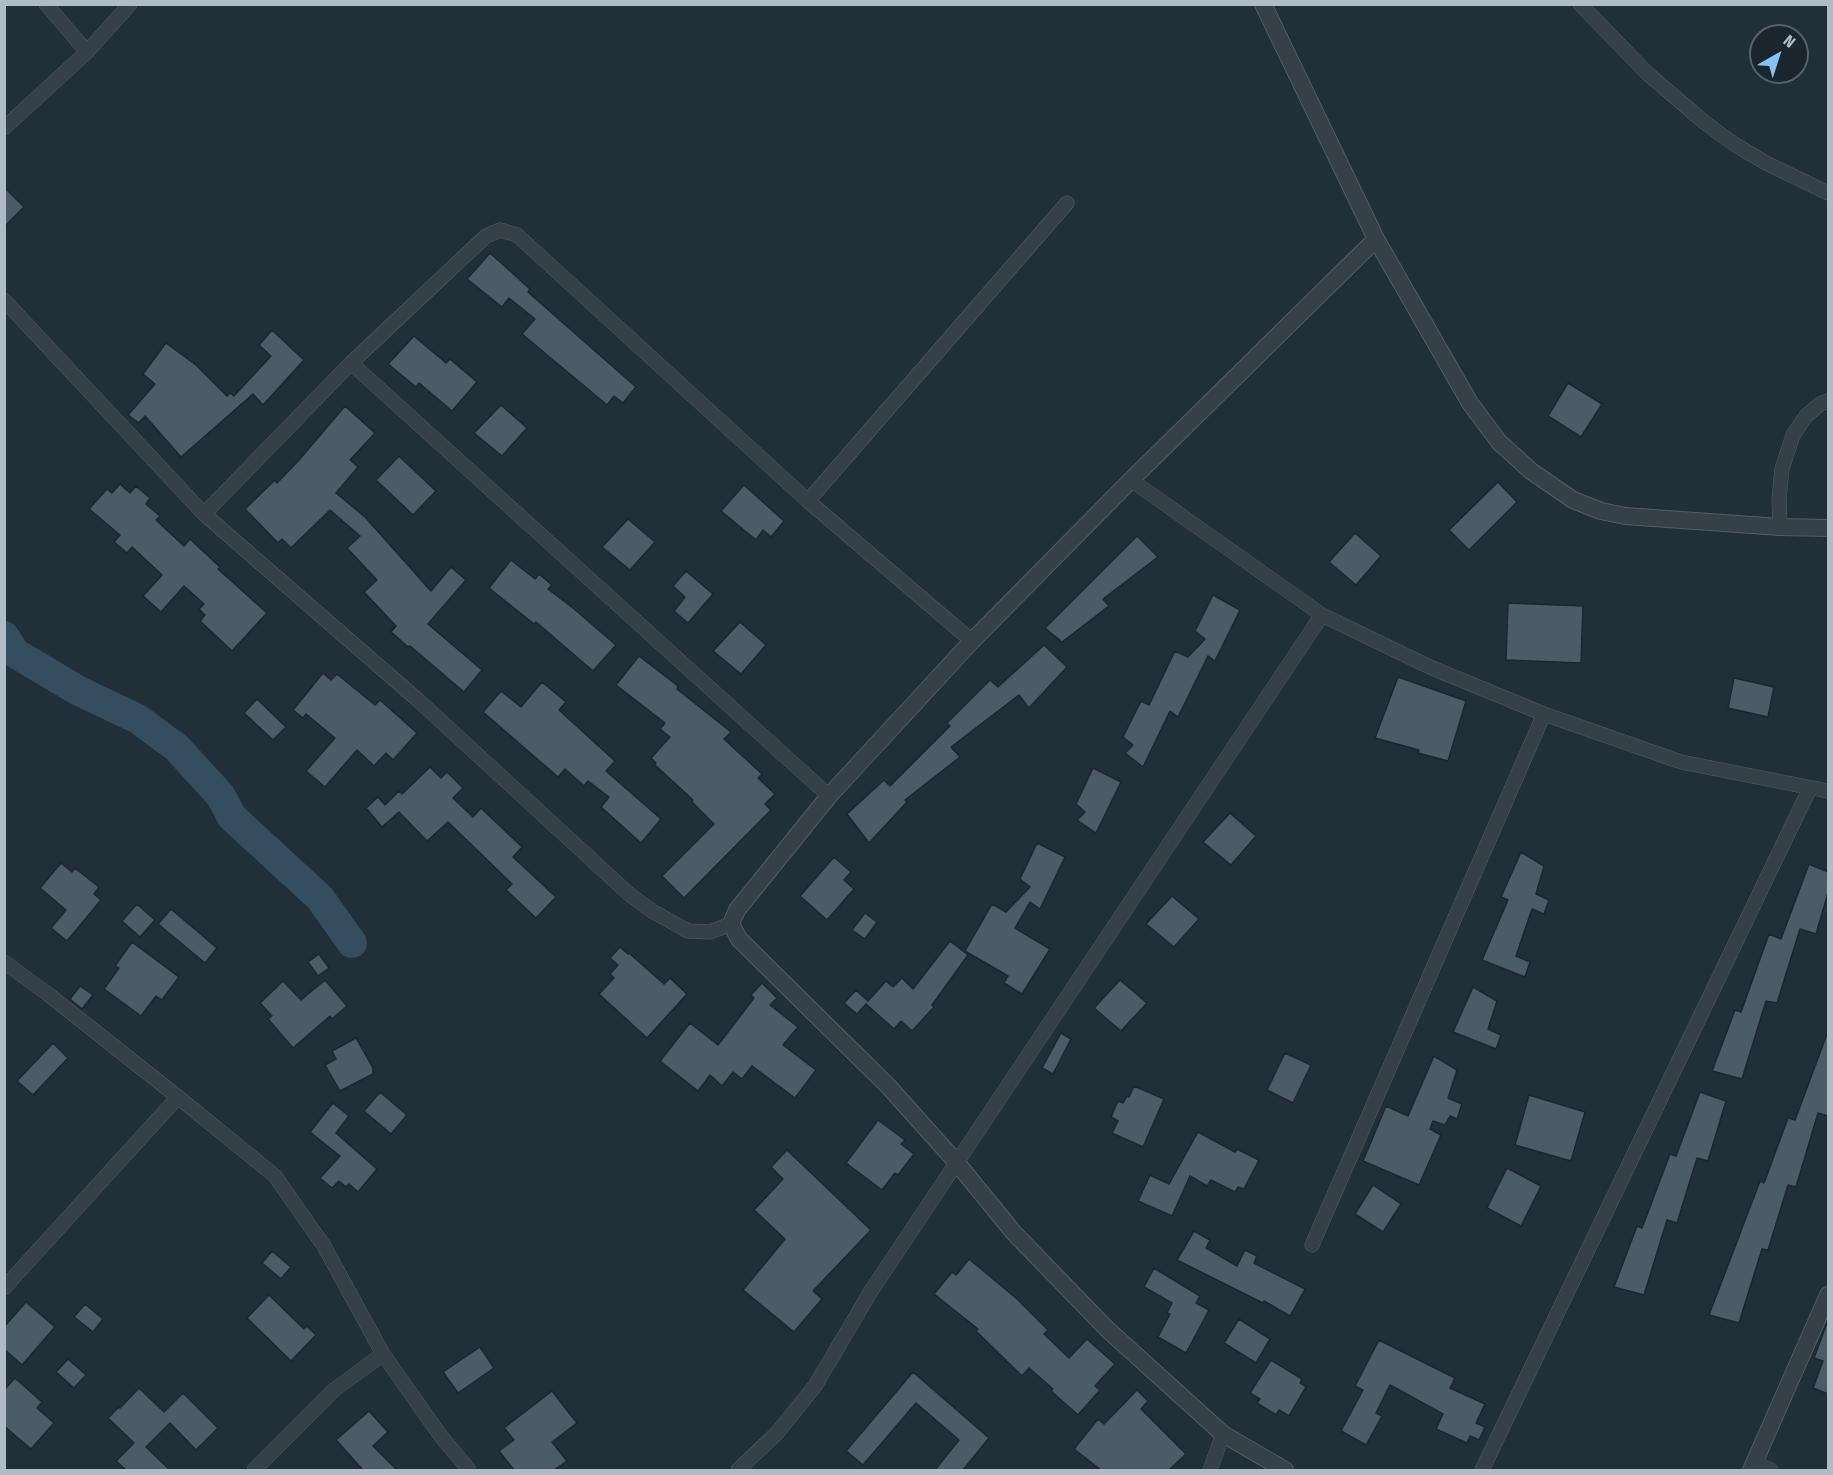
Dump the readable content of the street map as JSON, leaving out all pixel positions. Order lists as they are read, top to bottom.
{
  "north": "top right"
}
